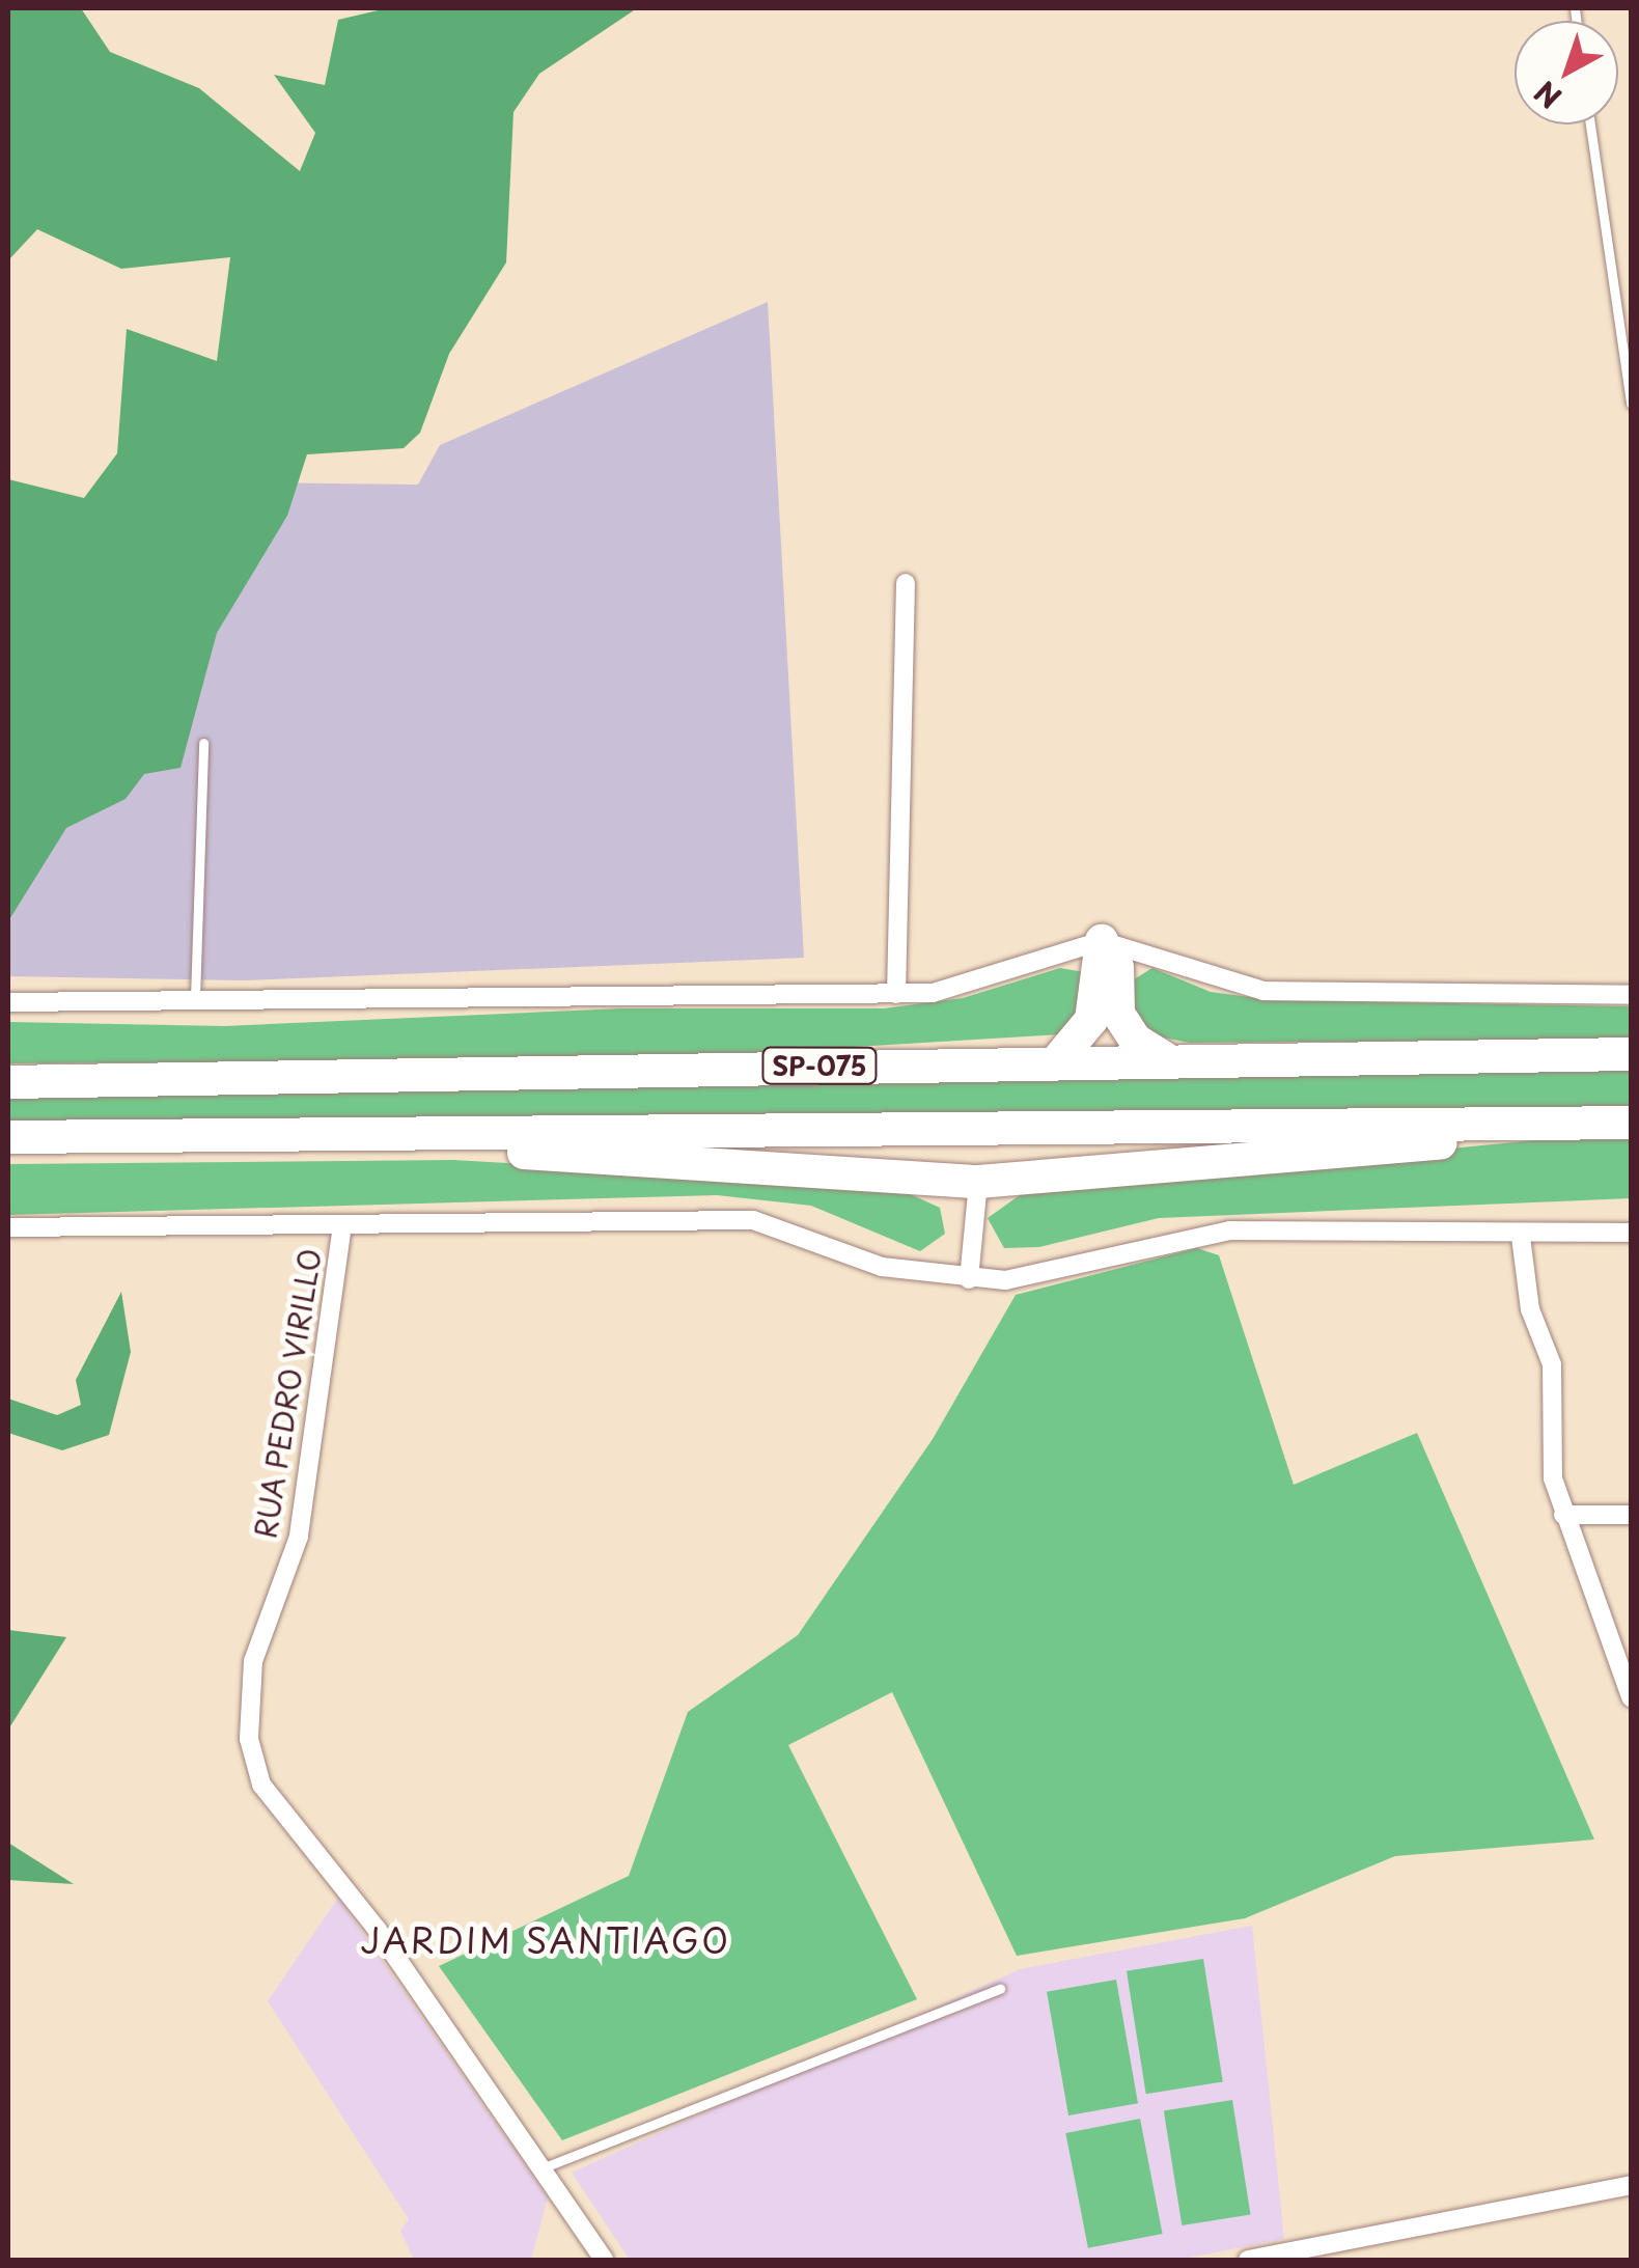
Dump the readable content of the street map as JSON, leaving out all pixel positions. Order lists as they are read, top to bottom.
{
  "streets": {
    "highway": ["SP-075"],
    "street": ["RUA PEDRO VIRILLO"]
  },
  "districts": ["JARDIM SANTIAGO"],
  "north": "bottom left"
}
